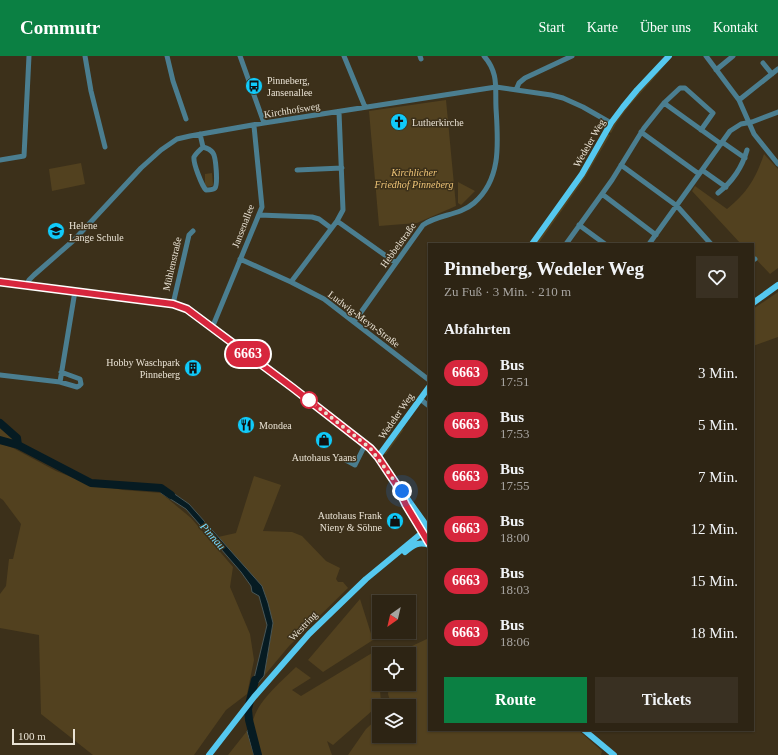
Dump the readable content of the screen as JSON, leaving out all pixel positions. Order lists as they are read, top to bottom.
{
  "streets": {
    "main road": ["Wedeler Weg", "Mühlenstraße", "Westring"],
    "street": [
      "Kirchhofsweg",
      "Jansenallee",
      "Hebbelstraße",
      "Ludwig-Meyn-Straße"
    ]
  },
  "crossings": [
    ["Kirchhofsweg", "Wedeler Weg"],
    ["Kirchhofsweg", "Jansenallee"],
    ["Kirchhofsweg", "Hebbelstraße"],
    ["Kirchhofsweg", "Mühlenstraße"],
    ["Wedeler Weg", "Mühlenstraße"],
    ["Jansenallee", "Mühlenstraße"],
    ["Jansenallee", "Ludwig-Meyn-Straße"],
    ["Hebbelstraße", "Ludwig-Meyn-Straße"],
    ["Mühlenstraße", "Westring"]
  ],
  "water": ["Pinnau"],
  "parks": ["Kirchlicher Friedhof Pinneberg"],
  "places": {
    "bus stop": ["Pinneberg, Jansenallee"],
    "church": ["Lutherkirche"],
    "school or university": ["Helene Lange Schule"],
    "building": ["Hobby Waschpark Pinneberg"],
    "restaurant": ["Mondea"],
    "shop": ["Autohaus Yaans", "Autohaus Frank Nieny & Söhne"]
  },
  "lines": ["bus line 6663"],
  "scale_bar": "100 m",
  "north": "bottom left",
  "page": {
    "header": "Commutr",
    "nav": [
      "Start",
      "Karte",
      "Über uns",
      "Kontakt"
    ],
    "on_map": "6663",
    "heading": [
      ["Pinneberg, Wedeler Weg", "Zu Fuß · 3 Min. · 210 m"],
      "Abfahrten"
    ],
    "list": [
      {
        "mark": "6663",
        "name": "Bus",
        "note": "17:51",
        "value": "3 Min."
      },
      {
        "mark": "6663",
        "name": "Bus",
        "note": "17:53",
        "value": "5 Min."
      },
      {
        "mark": "6663",
        "name": "Bus",
        "note": "17:55",
        "value": "7 Min."
      },
      {
        "mark": "6663",
        "name": "Bus",
        "note": "18:00",
        "value": "12 Min."
      },
      {
        "mark": "6663",
        "name": "Bus",
        "note": "18:03",
        "value": "15 Min."
      },
      {
        "mark": "6663",
        "name": "Bus",
        "note": "18:06",
        "value": "18 Min."
      }
    ],
    "buttons": ["Route", "Tickets"],
    "scale": "100 m"
  }
}
